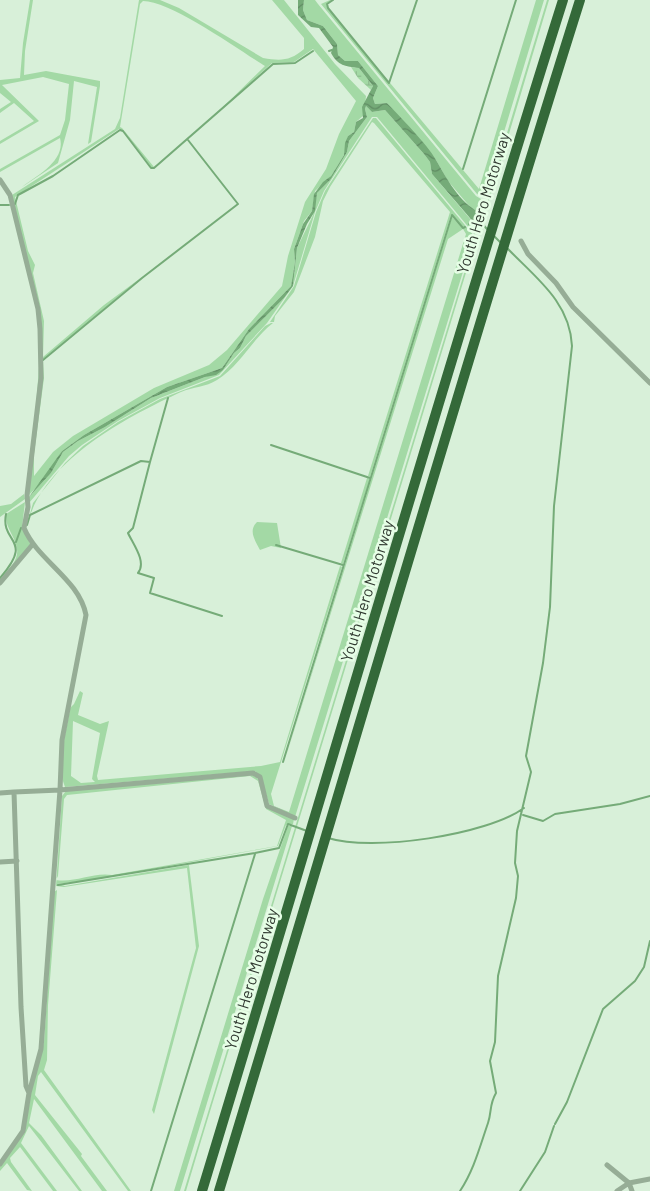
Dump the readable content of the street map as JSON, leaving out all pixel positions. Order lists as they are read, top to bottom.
{
  "streets": {
    "highway": ["Youth Hero Motorway"]
  }
}
